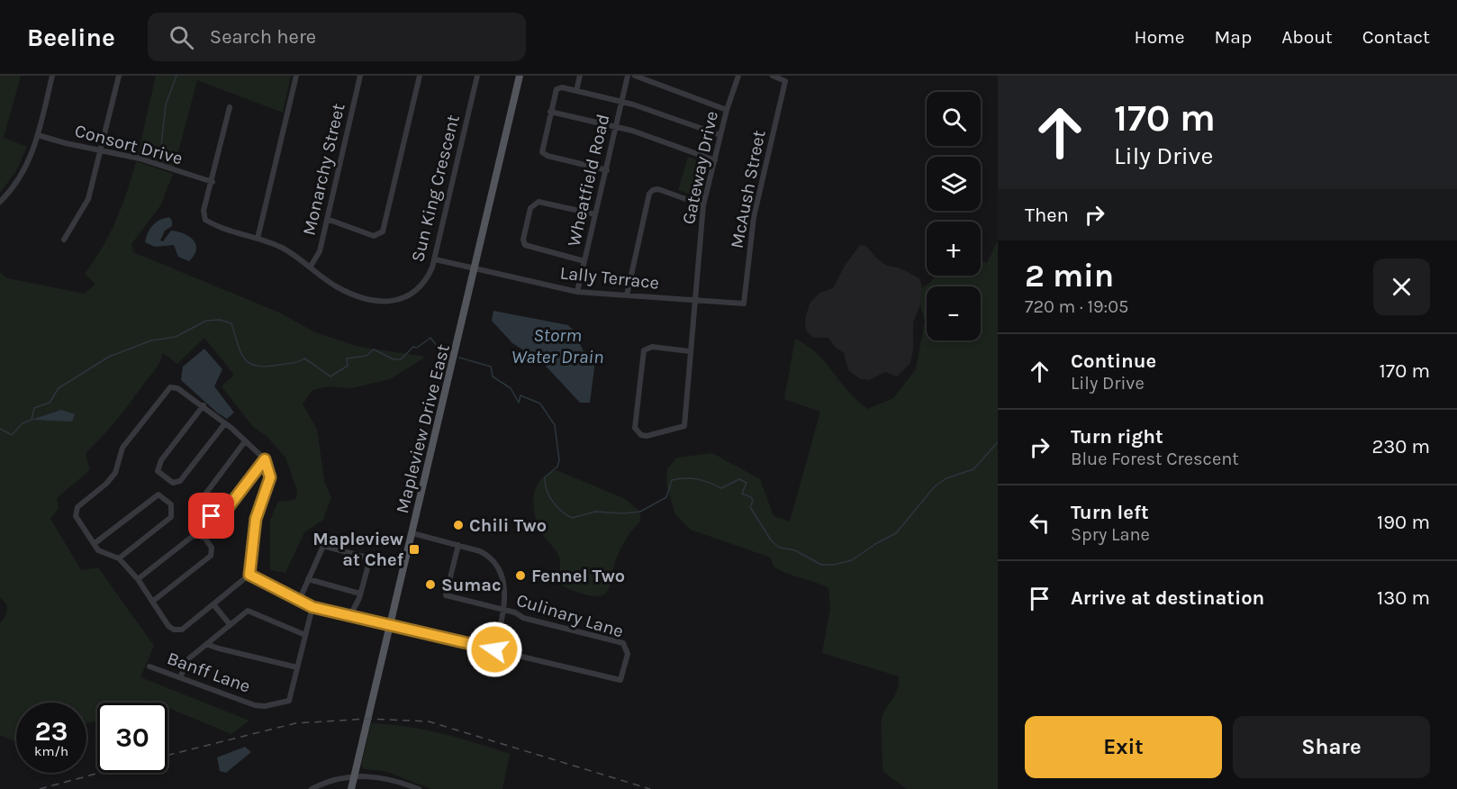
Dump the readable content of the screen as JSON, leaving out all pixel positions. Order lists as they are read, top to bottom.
{
  "streets": {
    "main road": ["Mapleview Drive East"],
    "street": [
      "Consort Drive",
      "Gateway Drive",
      "Monarchy Street",
      "Wheatfield Road",
      "Sun King Crescent",
      "McAush Street",
      "Lally Terrace",
      "Culinary Lane",
      "Banff Lane"
    ]
  },
  "crossings": [
    ["Consort Drive", "Sun King Crescent"],
    ["Gateway Drive", "Lally Terrace"],
    ["Monarchy Street", "Sun King Crescent"],
    ["Wheatfield Road", "Lally Terrace"],
    ["Sun King Crescent", "Lally Terrace"],
    ["McAush Street", "Lally Terrace"],
    ["Lally Terrace", "Mapleview Drive East"]
  ],
  "water": ["Storm Water Drain"],
  "places": {
    "other": ["Chili Two", "Fennel Two", "Sumac"],
    "transit": ["Mapleview at Chef"]
  },
  "page": {
    "header": "Beeline",
    "search": "Search here",
    "nav": [
      "Home",
      "Map",
      "About",
      "Contact"
    ],
    "turn": ["170 m", "Lily Drive"],
    "map_buttons": ["+", "−"],
    "then": "Then",
    "heading": ["2 min", "720 m · 19:05"],
    "list": [
      {
        "name": "Continue",
        "note": "Lily Drive",
        "value": "170 m"
      },
      {
        "name": "Turn right",
        "note": "Blue Forest Crescent",
        "value": "230 m"
      },
      {
        "name": "Turn left",
        "note": "Spry Lane",
        "value": "190 m"
      },
      {
        "name": "Arrive at destination",
        "value": "130 m"
      }
    ],
    "speed": "23 km/h",
    "limit": "30",
    "buttons": ["Exit", "Share"]
  }
}
